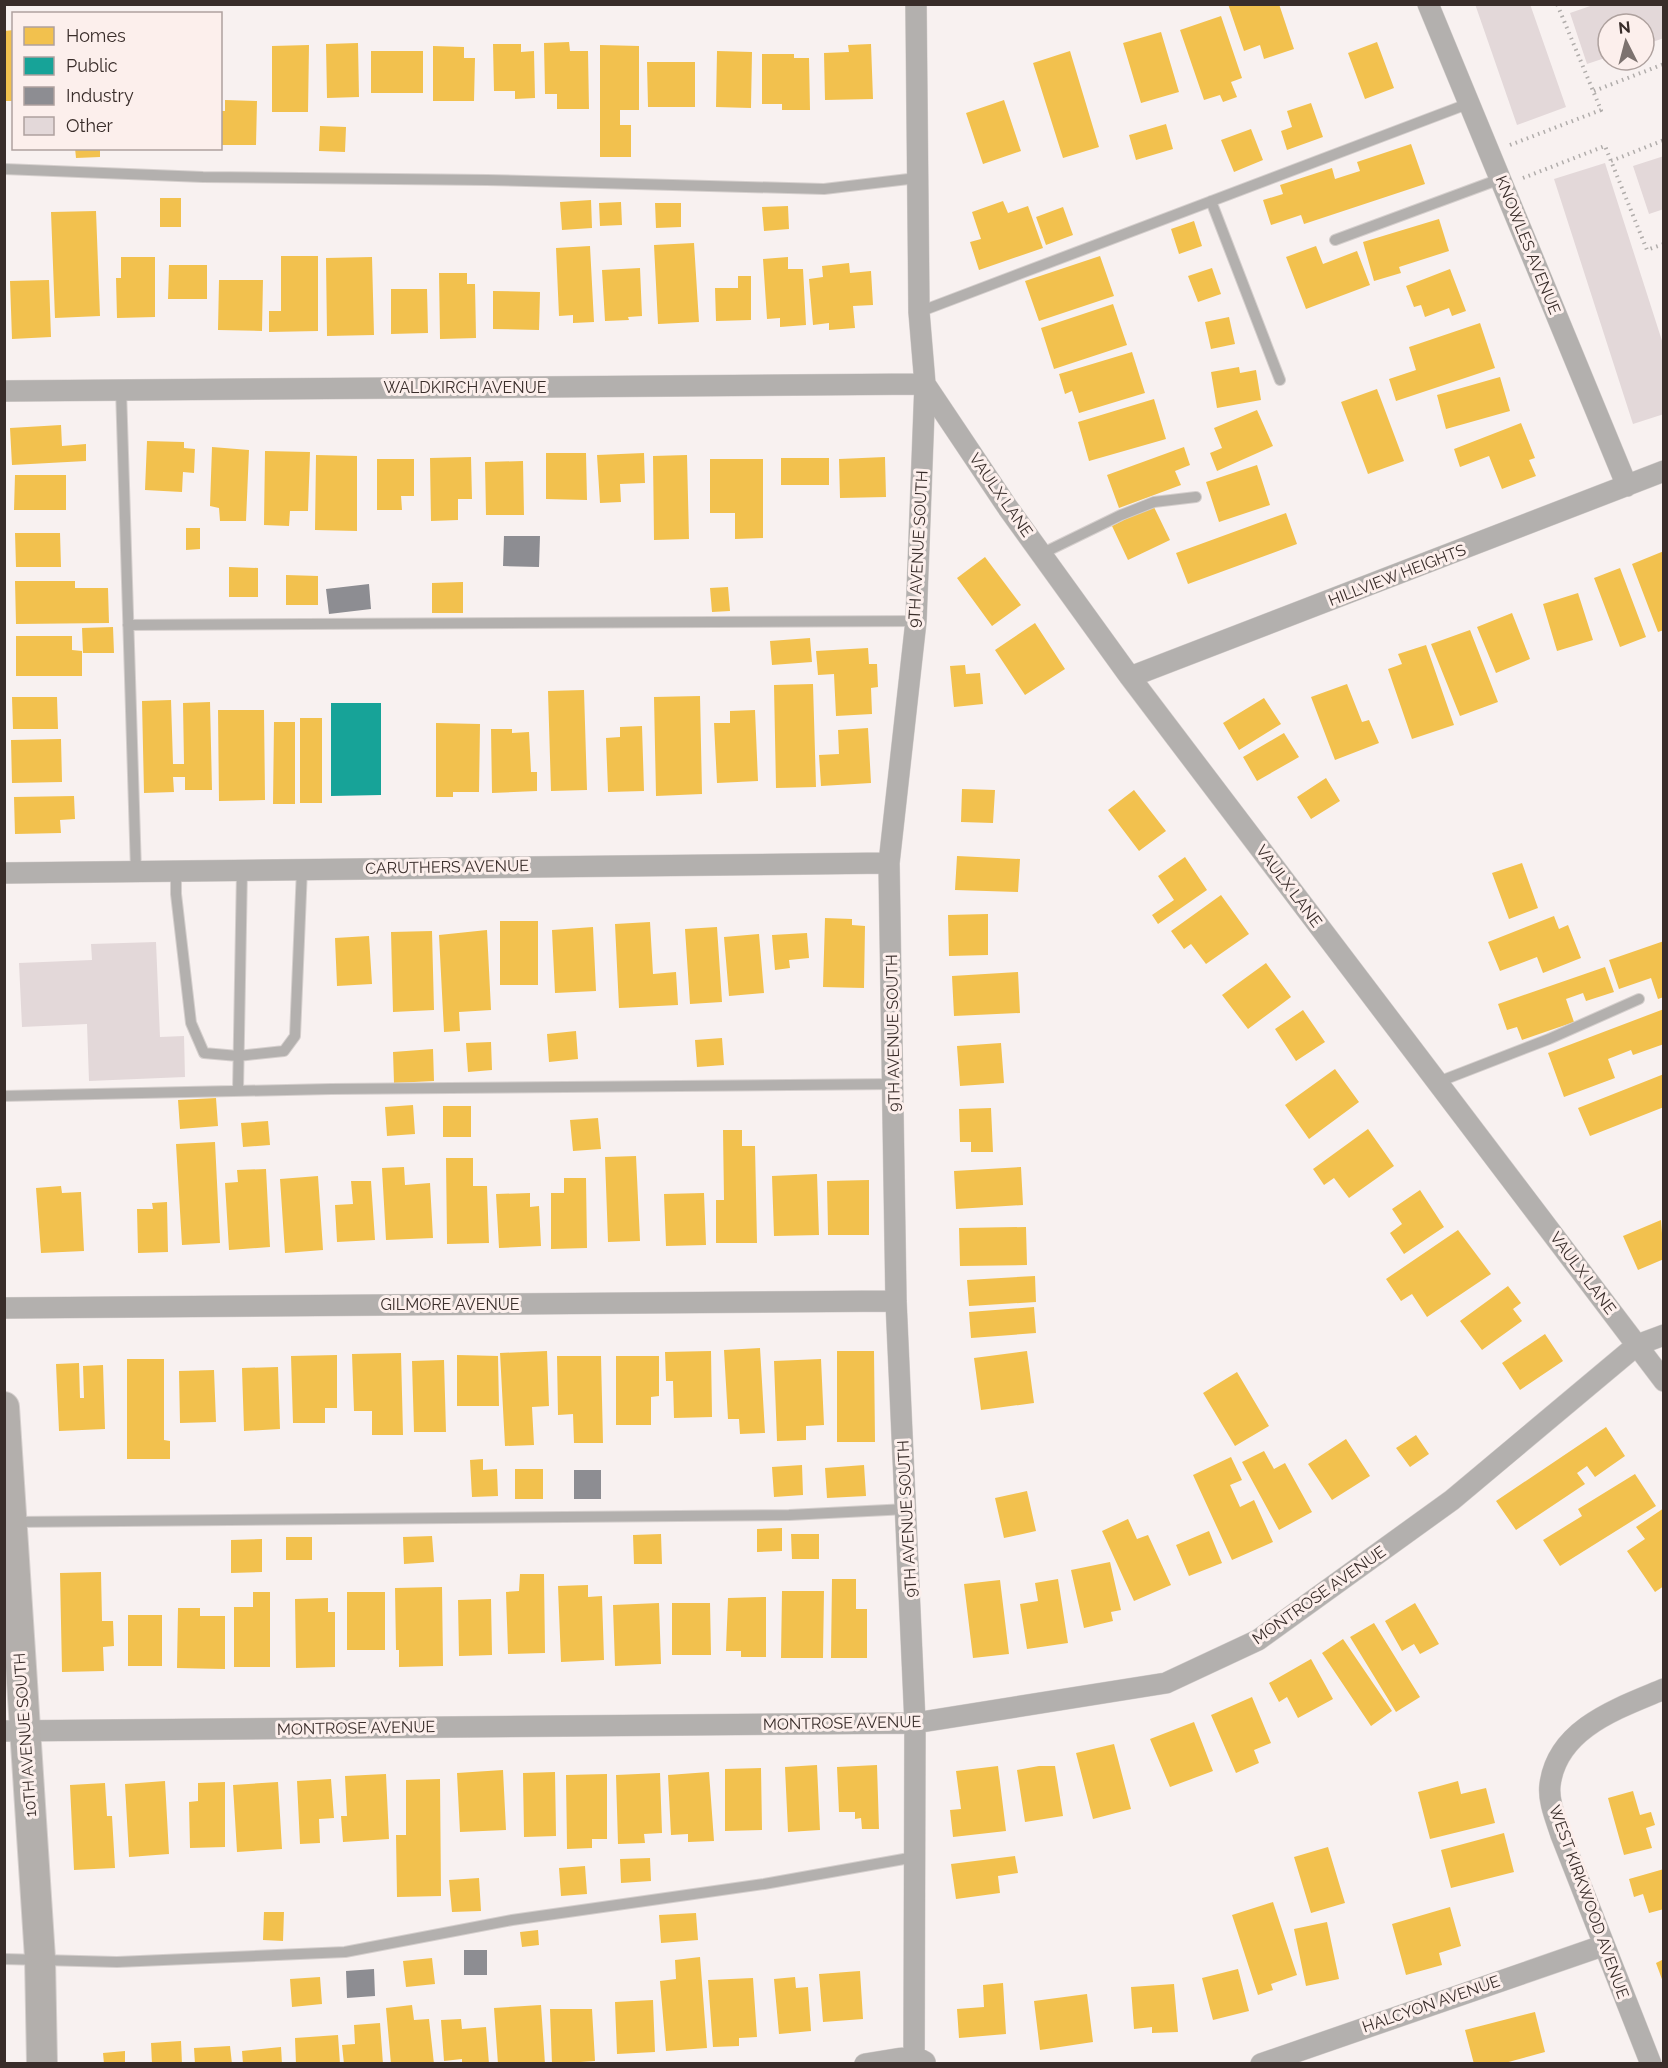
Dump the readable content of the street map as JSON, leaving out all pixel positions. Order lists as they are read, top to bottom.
{
  "streets": {
    "street": [
      "KNOWLES AVENUE",
      "WALDKIRCH AVENUE",
      "VAULX LANE",
      "9TH AVENUE SOUTH",
      "HILLVIEW HEIGHTS",
      "CARUTHERS AVENUE",
      "GILMORE AVENUE",
      "MONTROSE AVENUE",
      "10TH AVENUE SOUTH",
      "WEST KIRKWOOD AVENUE",
      "HALCYON AVENUE"
    ]
  },
  "crossings": [
    ["KNOWLES AVENUE", "HILLVIEW HEIGHTS"],
    ["WALDKIRCH AVENUE", "VAULX LANE"],
    ["WALDKIRCH AVENUE", "9TH AVENUE SOUTH"],
    ["VAULX LANE", "9TH AVENUE SOUTH"],
    ["VAULX LANE", "HILLVIEW HEIGHTS"],
    ["VAULX LANE", "MONTROSE AVENUE"],
    ["9TH AVENUE SOUTH", "CARUTHERS AVENUE"],
    ["9TH AVENUE SOUTH", "GILMORE AVENUE"],
    ["9TH AVENUE SOUTH", "MONTROSE AVENUE"],
    ["MONTROSE AVENUE", "10TH AVENUE SOUTH"],
    ["WEST KIRKWOOD AVENUE", "HALCYON AVENUE"]
  ],
  "legend": [
    "Homes",
    "Public",
    "Industry",
    "Other"
  ],
  "north": "top"
}
